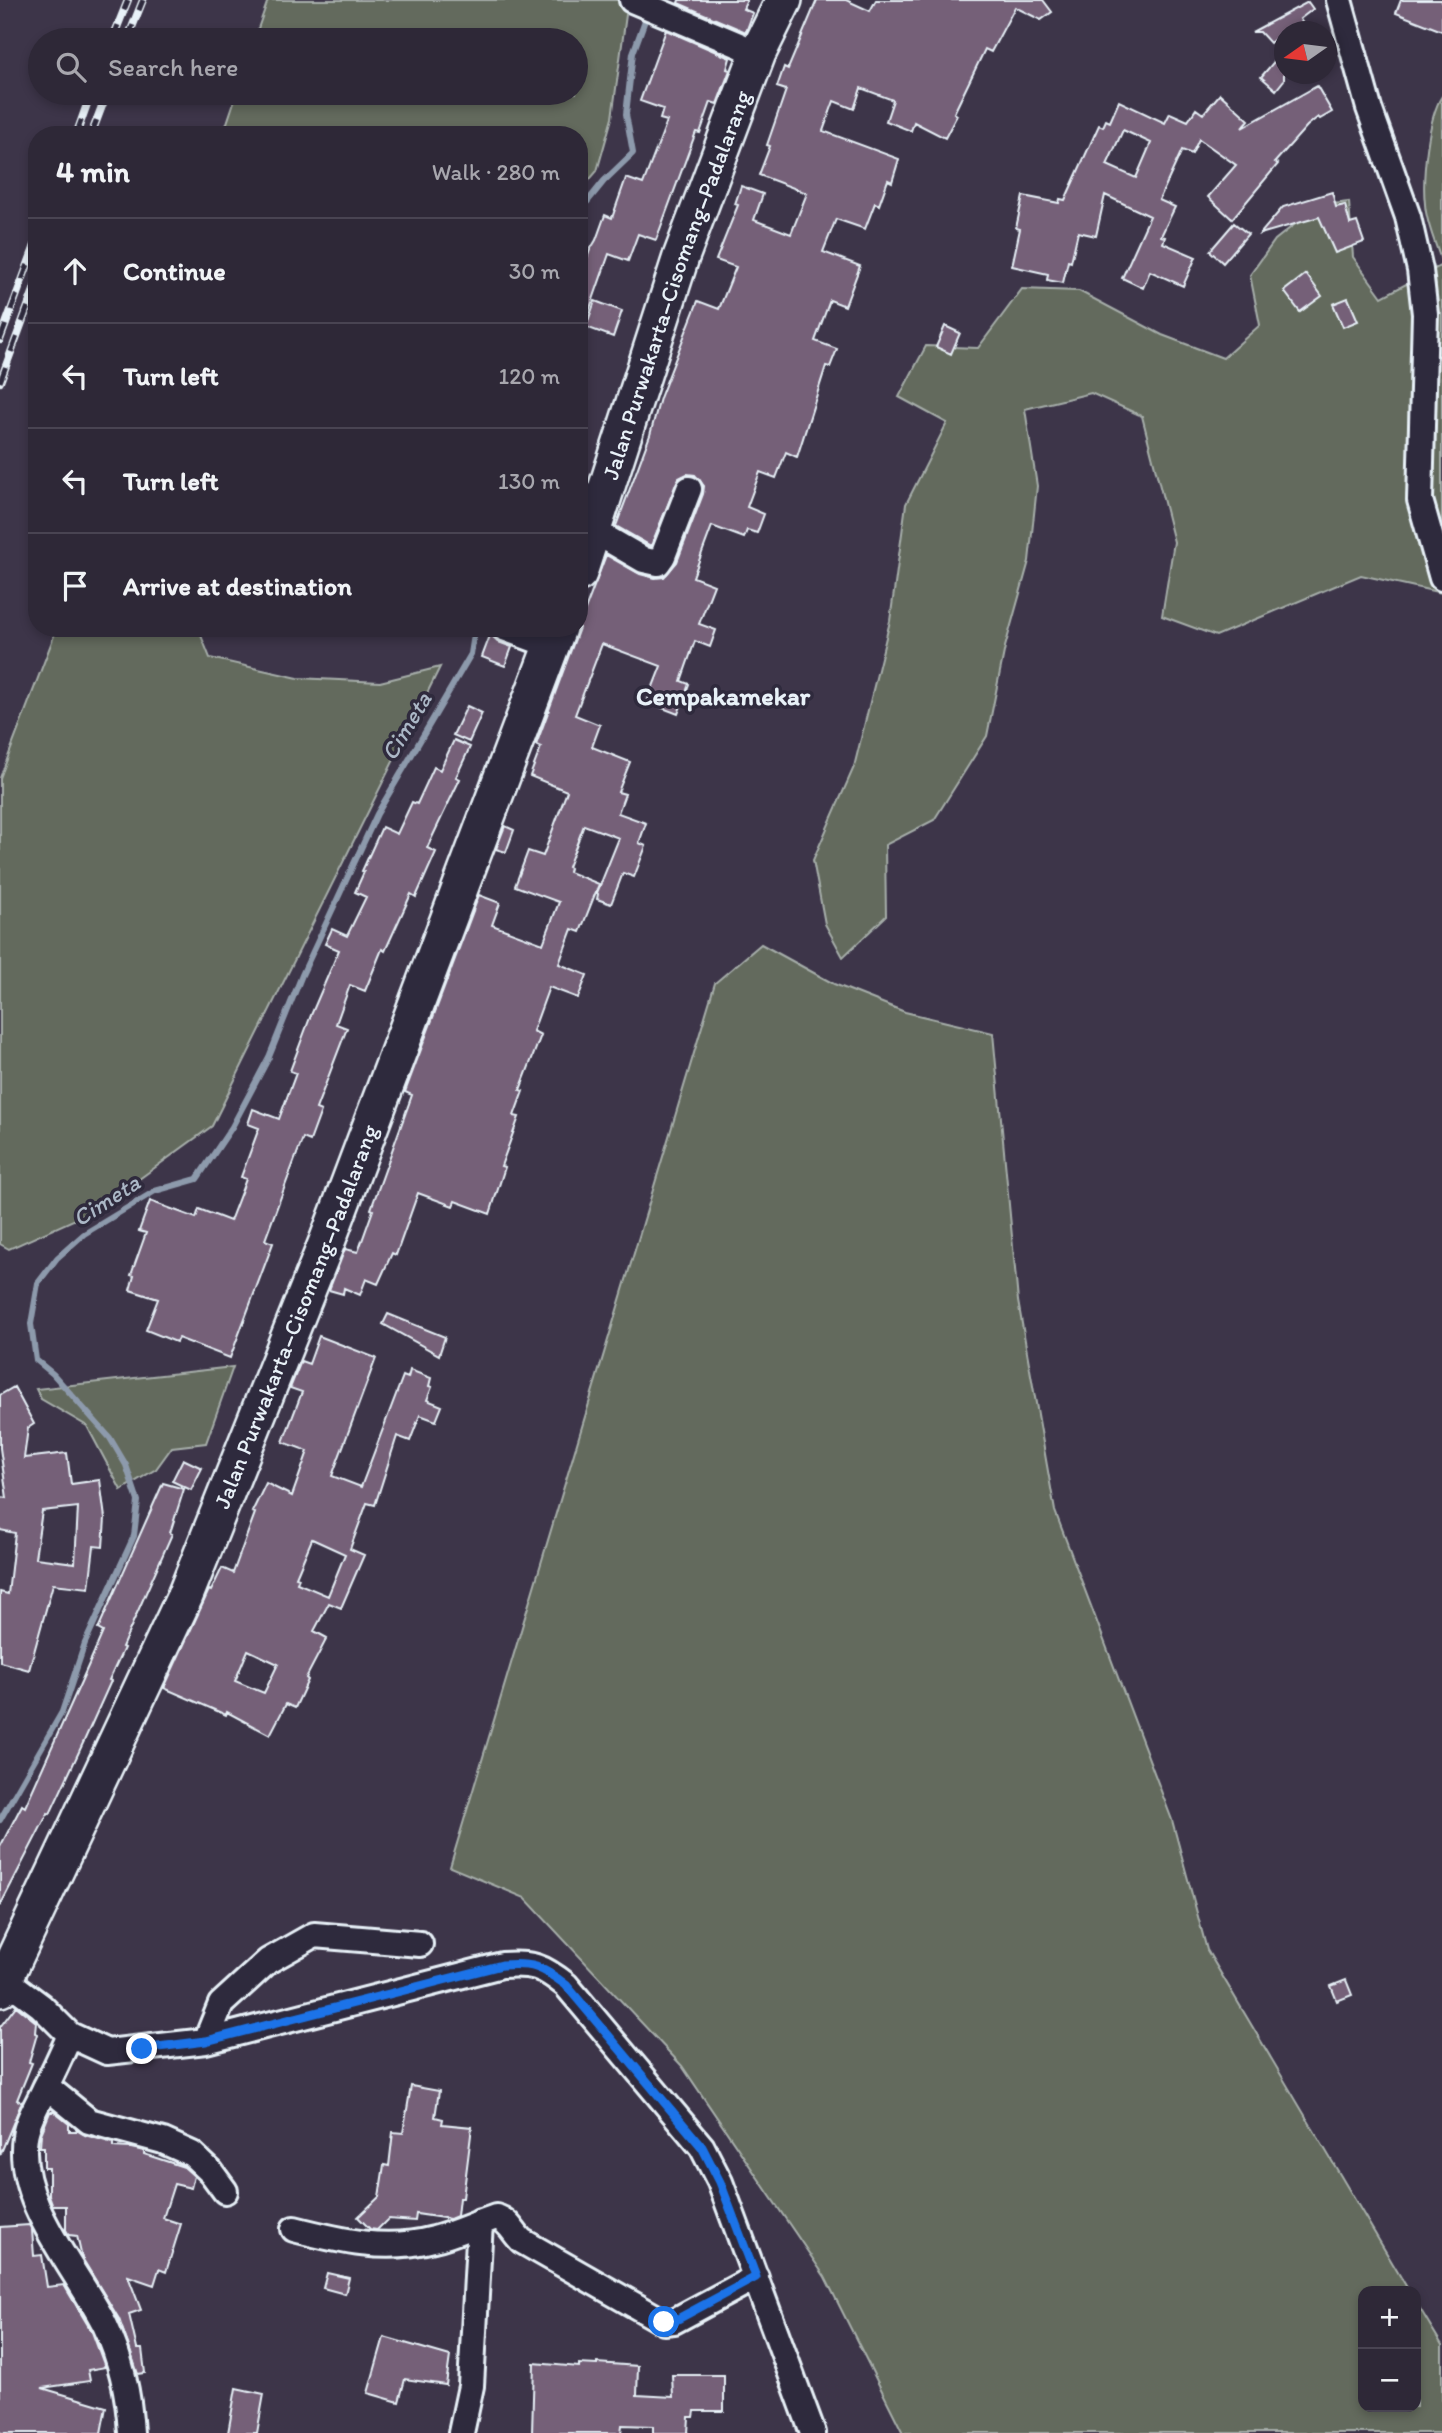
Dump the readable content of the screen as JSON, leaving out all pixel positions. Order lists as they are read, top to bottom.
{
  "streets": {
    "highway": ["Jalan Purwakarta–Cisomang–Padalarang"]
  },
  "districts": ["Cempakamekar"],
  "water": ["Cimeta"],
  "north": "left",
  "page": {
    "search": "Search here",
    "heading": ["4 min", "Walk · 280 m"],
    "list": [
      ["Continue", "30 m"],
      ["Turn left", "120 m"],
      ["Turn left", "130 m"],
      "Arrive at destination"
    ],
    "map_buttons": ["+", "−"]
  }
}
